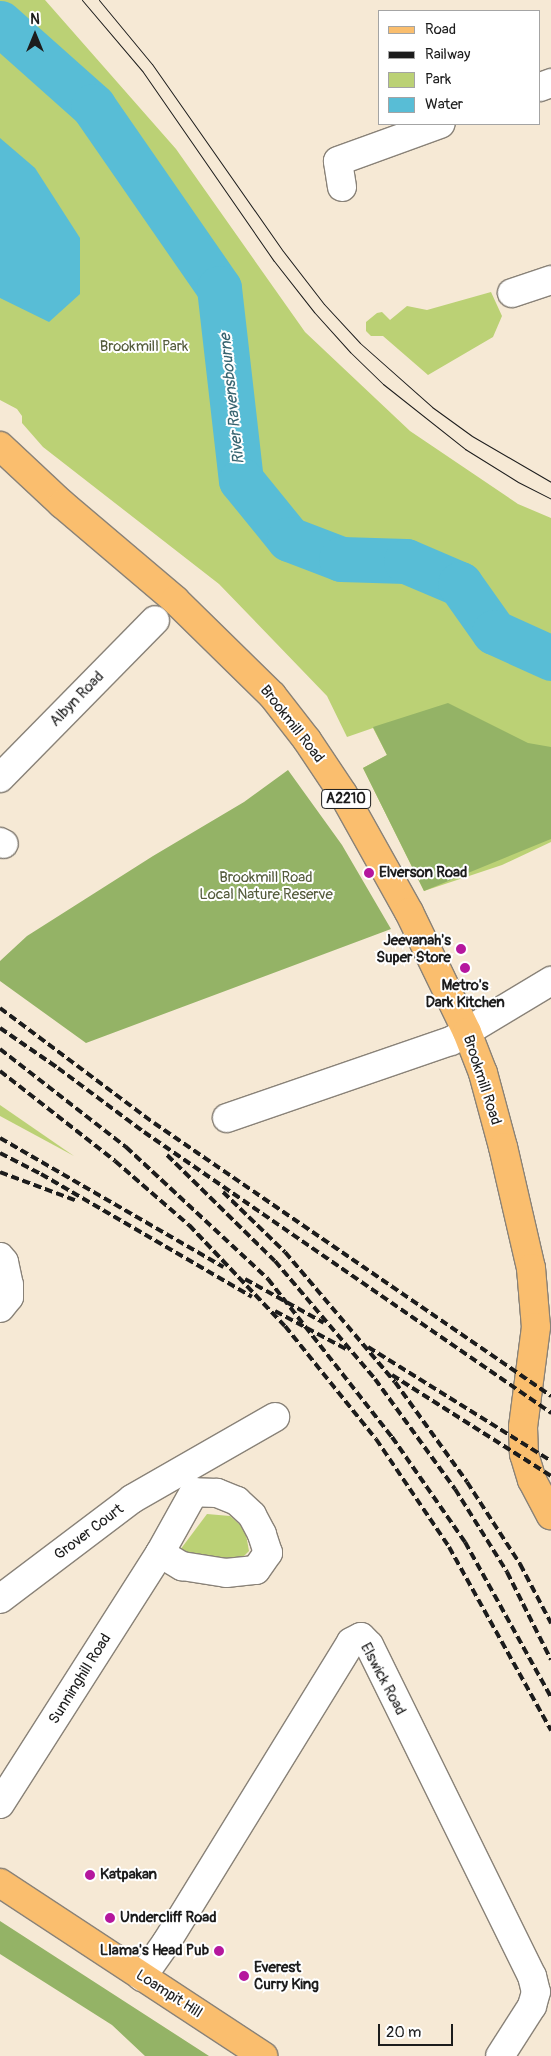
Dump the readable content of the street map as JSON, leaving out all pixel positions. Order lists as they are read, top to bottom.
{
  "streets": {
    "main road": ["Brookmill Road", "A2210", "Loampit Hill"],
    "street": [
      "Albyn Road",
      "Grover Court",
      "Sunninghill Road",
      "Elswick Road"
    ]
  },
  "crossings": [
    ["Grover Court", "Sunninghill Road"],
    ["Elswick Road", "Loampit Hill"]
  ],
  "water": ["River Ravensbourne"],
  "parks": ["Brookmill Park", "Brookmill Road Local Nature Reserve"],
  "places": [
    "Elverson Road",
    "Jeevanah's Super Store",
    "Metro's Dark Kitchen",
    "Katpakan",
    "Undercliff Road",
    "Llama's Head Pub",
    "Everest Curry King"
  ],
  "legend": [
    "Road",
    "Railway",
    "Park",
    "Water"
  ],
  "scale_bar": "20 m",
  "north": "top"
}
